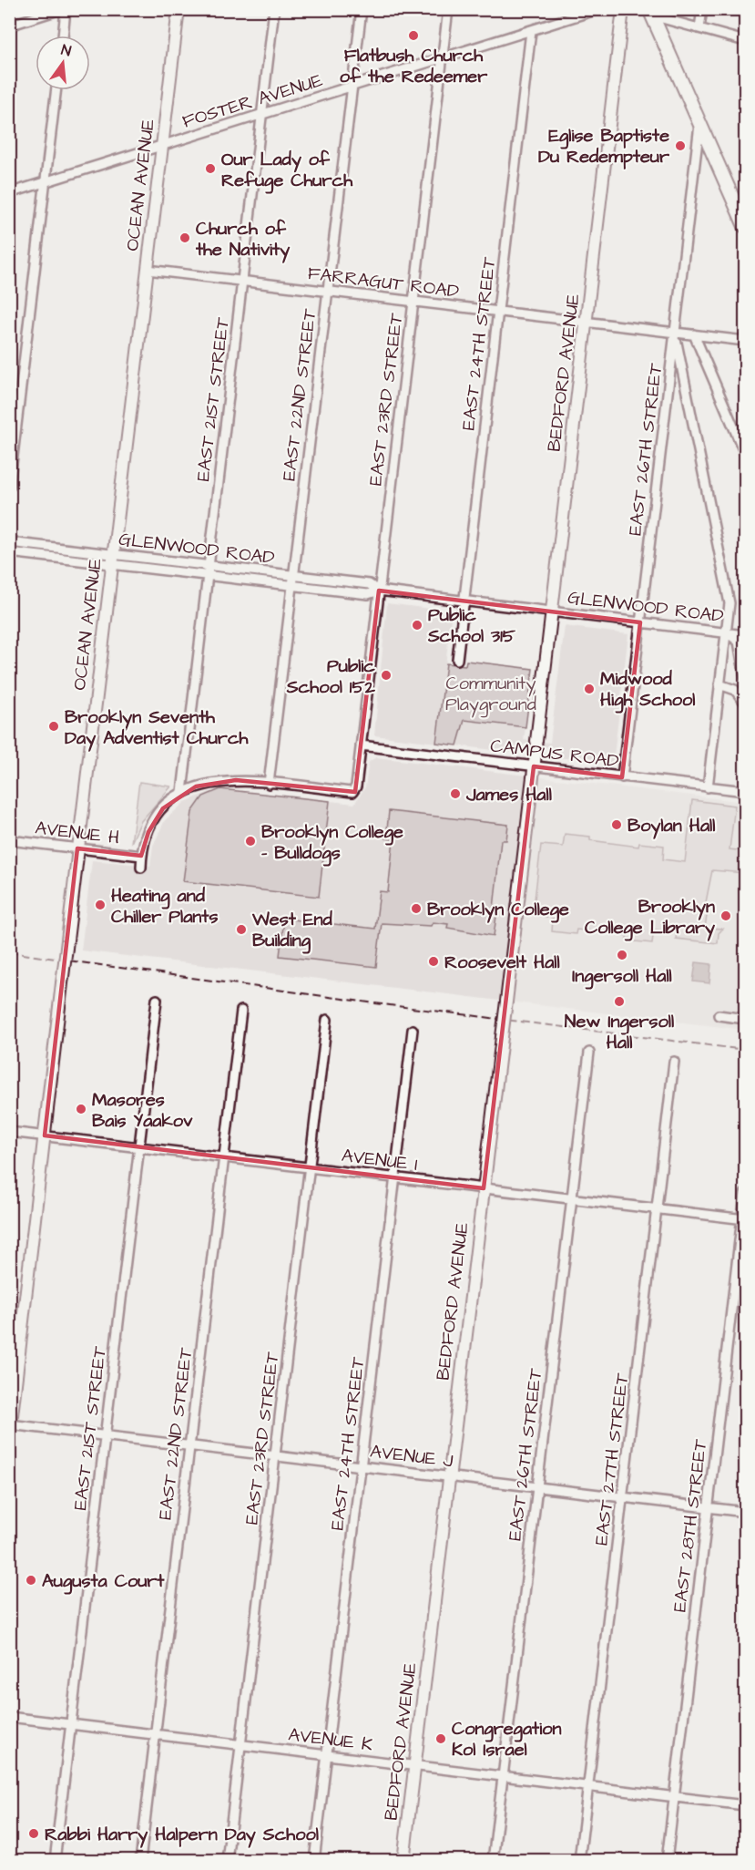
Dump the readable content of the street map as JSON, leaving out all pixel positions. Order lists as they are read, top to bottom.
{
  "streets": {
    "main road": ["OCEAN AVENUE", "BEDFORD AVENUE"],
    "street": [
      "FOSTER AVENUE",
      "FARRAGUT ROAD",
      "EAST 24TH STREET",
      "EAST 22ND STREET",
      "EAST 21ST STREET",
      "EAST 23RD STREET",
      "EAST 26TH STREET",
      "GLENWOOD ROAD",
      "CAMPUS ROAD",
      "AVENUE H",
      "AVENUE I",
      "AVENUE J",
      "EAST 27TH STREET",
      "EAST 28TH STREET",
      "AVENUE K"
    ]
  },
  "crossings": [
    ["FOSTER AVENUE", "OCEAN AVENUE"],
    ["FOSTER AVENUE", "EAST 24TH STREET"],
    ["FOSTER AVENUE", "EAST 22ND STREET"],
    ["FOSTER AVENUE", "EAST 21ST STREET"],
    ["FOSTER AVENUE", "EAST 23RD STREET"],
    ["OCEAN AVENUE", "FARRAGUT ROAD"],
    ["OCEAN AVENUE", "GLENWOOD ROAD"],
    ["OCEAN AVENUE", "AVENUE H"],
    ["OCEAN AVENUE", "AVENUE I"],
    ["OCEAN AVENUE", "AVENUE J"],
    ["FARRAGUT ROAD", "EAST 24TH STREET"],
    ["FARRAGUT ROAD", "BEDFORD AVENUE"],
    ["FARRAGUT ROAD", "EAST 22ND STREET"],
    ["FARRAGUT ROAD", "EAST 21ST STREET"],
    ["FARRAGUT ROAD", "EAST 23RD STREET"],
    ["FARRAGUT ROAD", "EAST 26TH STREET"],
    ["EAST 24TH STREET", "GLENWOOD ROAD"],
    ["EAST 24TH STREET", "AVENUE I"],
    ["EAST 24TH STREET", "AVENUE J"],
    ["EAST 24TH STREET", "AVENUE K"],
    ["BEDFORD AVENUE", "GLENWOOD ROAD"],
    ["BEDFORD AVENUE", "CAMPUS ROAD"],
    ["BEDFORD AVENUE", "AVENUE I"],
    ["BEDFORD AVENUE", "AVENUE J"],
    ["BEDFORD AVENUE", "AVENUE K"],
    ["EAST 22ND STREET", "EAST 23RD STREET"],
    ["EAST 22ND STREET", "GLENWOOD ROAD"],
    ["EAST 22ND STREET", "AVENUE I"],
    ["EAST 22ND STREET", "AVENUE J"],
    ["EAST 22ND STREET", "AVENUE K"],
    ["EAST 21ST STREET", "GLENWOOD ROAD"],
    ["EAST 21ST STREET", "AVENUE I"],
    ["EAST 21ST STREET", "AVENUE J"],
    ["EAST 21ST STREET", "AVENUE K"],
    ["EAST 23RD STREET", "GLENWOOD ROAD"],
    ["EAST 23RD STREET", "CAMPUS ROAD"],
    ["EAST 23RD STREET", "AVENUE I"],
    ["EAST 23RD STREET", "AVENUE J"],
    ["EAST 23RD STREET", "AVENUE K"],
    ["EAST 26TH STREET", "GLENWOOD ROAD"],
    ["EAST 26TH STREET", "CAMPUS ROAD"],
    ["EAST 26TH STREET", "AVENUE I"],
    ["EAST 26TH STREET", "AVENUE J"],
    ["EAST 26TH STREET", "AVENUE K"],
    ["AVENUE I", "EAST 27TH STREET"],
    ["AVENUE I", "EAST 28TH STREET"],
    ["AVENUE J", "EAST 27TH STREET"],
    ["AVENUE J", "EAST 28TH STREET"],
    ["EAST 27TH STREET", "AVENUE K"],
    ["EAST 28TH STREET", "AVENUE K"]
  ],
  "parks": ["Community Playground"],
  "places": [
    "Flatbush Church of the Redeemer",
    "Eglise Baptiste Du Redempteur",
    "Our Lady of Refuge Church",
    "Church of the Nativity",
    "Public School 315",
    "Public School 152",
    "Midwood High School",
    "Brooklyn Seventh Day Adventist Church",
    "James Hall",
    "Boylan Hall",
    "Brooklyn College - Bulldogs",
    "Heating and Chiller Plants",
    "Brooklyn College",
    "Brooklyn College Library",
    "West End Building",
    "Ingersoll Hall",
    "Roosevelt Hall",
    "New Ingersoll Hall",
    "Masores Bais Yaakov",
    "Augusta Court",
    "Congregation Kol Israel",
    "Rabbi Harry Halpern Day School"
  ],
  "north": "top"
}
